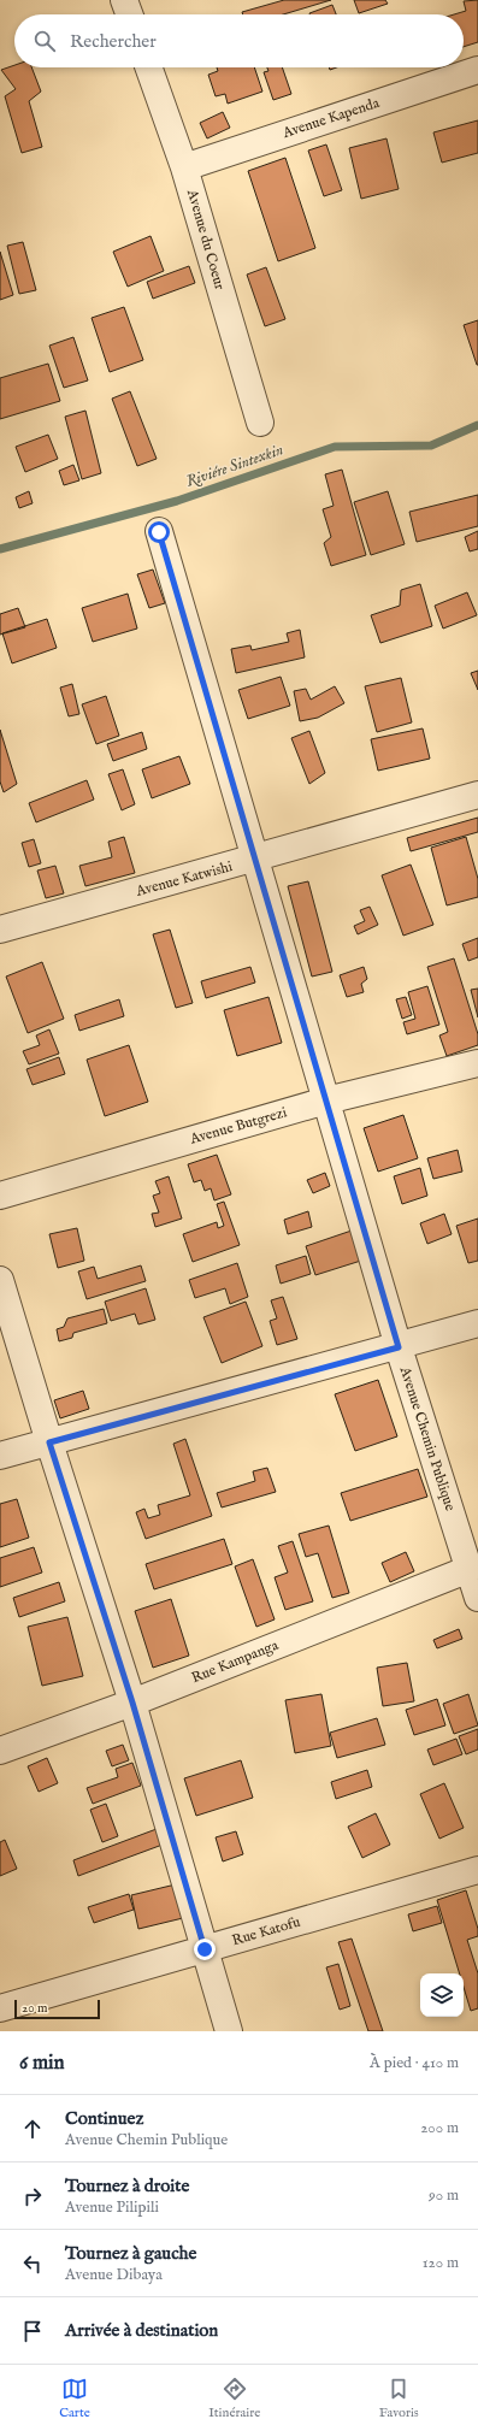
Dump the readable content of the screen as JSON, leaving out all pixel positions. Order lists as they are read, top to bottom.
{
  "streets": {
    "street": [
      "Avenue Kapenda",
      "Avenue du Coeur",
      "Avenue Katwishi",
      "Avenue Butgrezi",
      "Avenue Chemin Publique",
      "Rue Kampanga",
      "Rue Katofu"
    ]
  },
  "crossings": [
    ["Avenue Kapenda", "Avenue du Coeur"],
    ["Avenue Katwishi", "Avenue Chemin Publique"],
    ["Avenue Butgrezi", "Avenue Chemin Publique"],
    ["Avenue Chemin Publique", "Rue Kampanga"]
  ],
  "water": ["Riviére Sintexkin"],
  "scale_bar": "20 m",
  "page": {
    "search": "Rechercher",
    "scale": "20 m",
    "heading": ["6 min", "À pied · 410 m"],
    "list": [
      ["Continuez", "Avenue Chemin Publique", "200 m"],
      ["Tournez à droite", "Avenue Pilipili", "90 m"],
      ["Tournez à gauche", "Avenue Dibaya", "120 m"],
      "Arrivée à destination"
    ],
    "nav": ["Carte", "Itinéraire", "Favoris"]
  }
}
